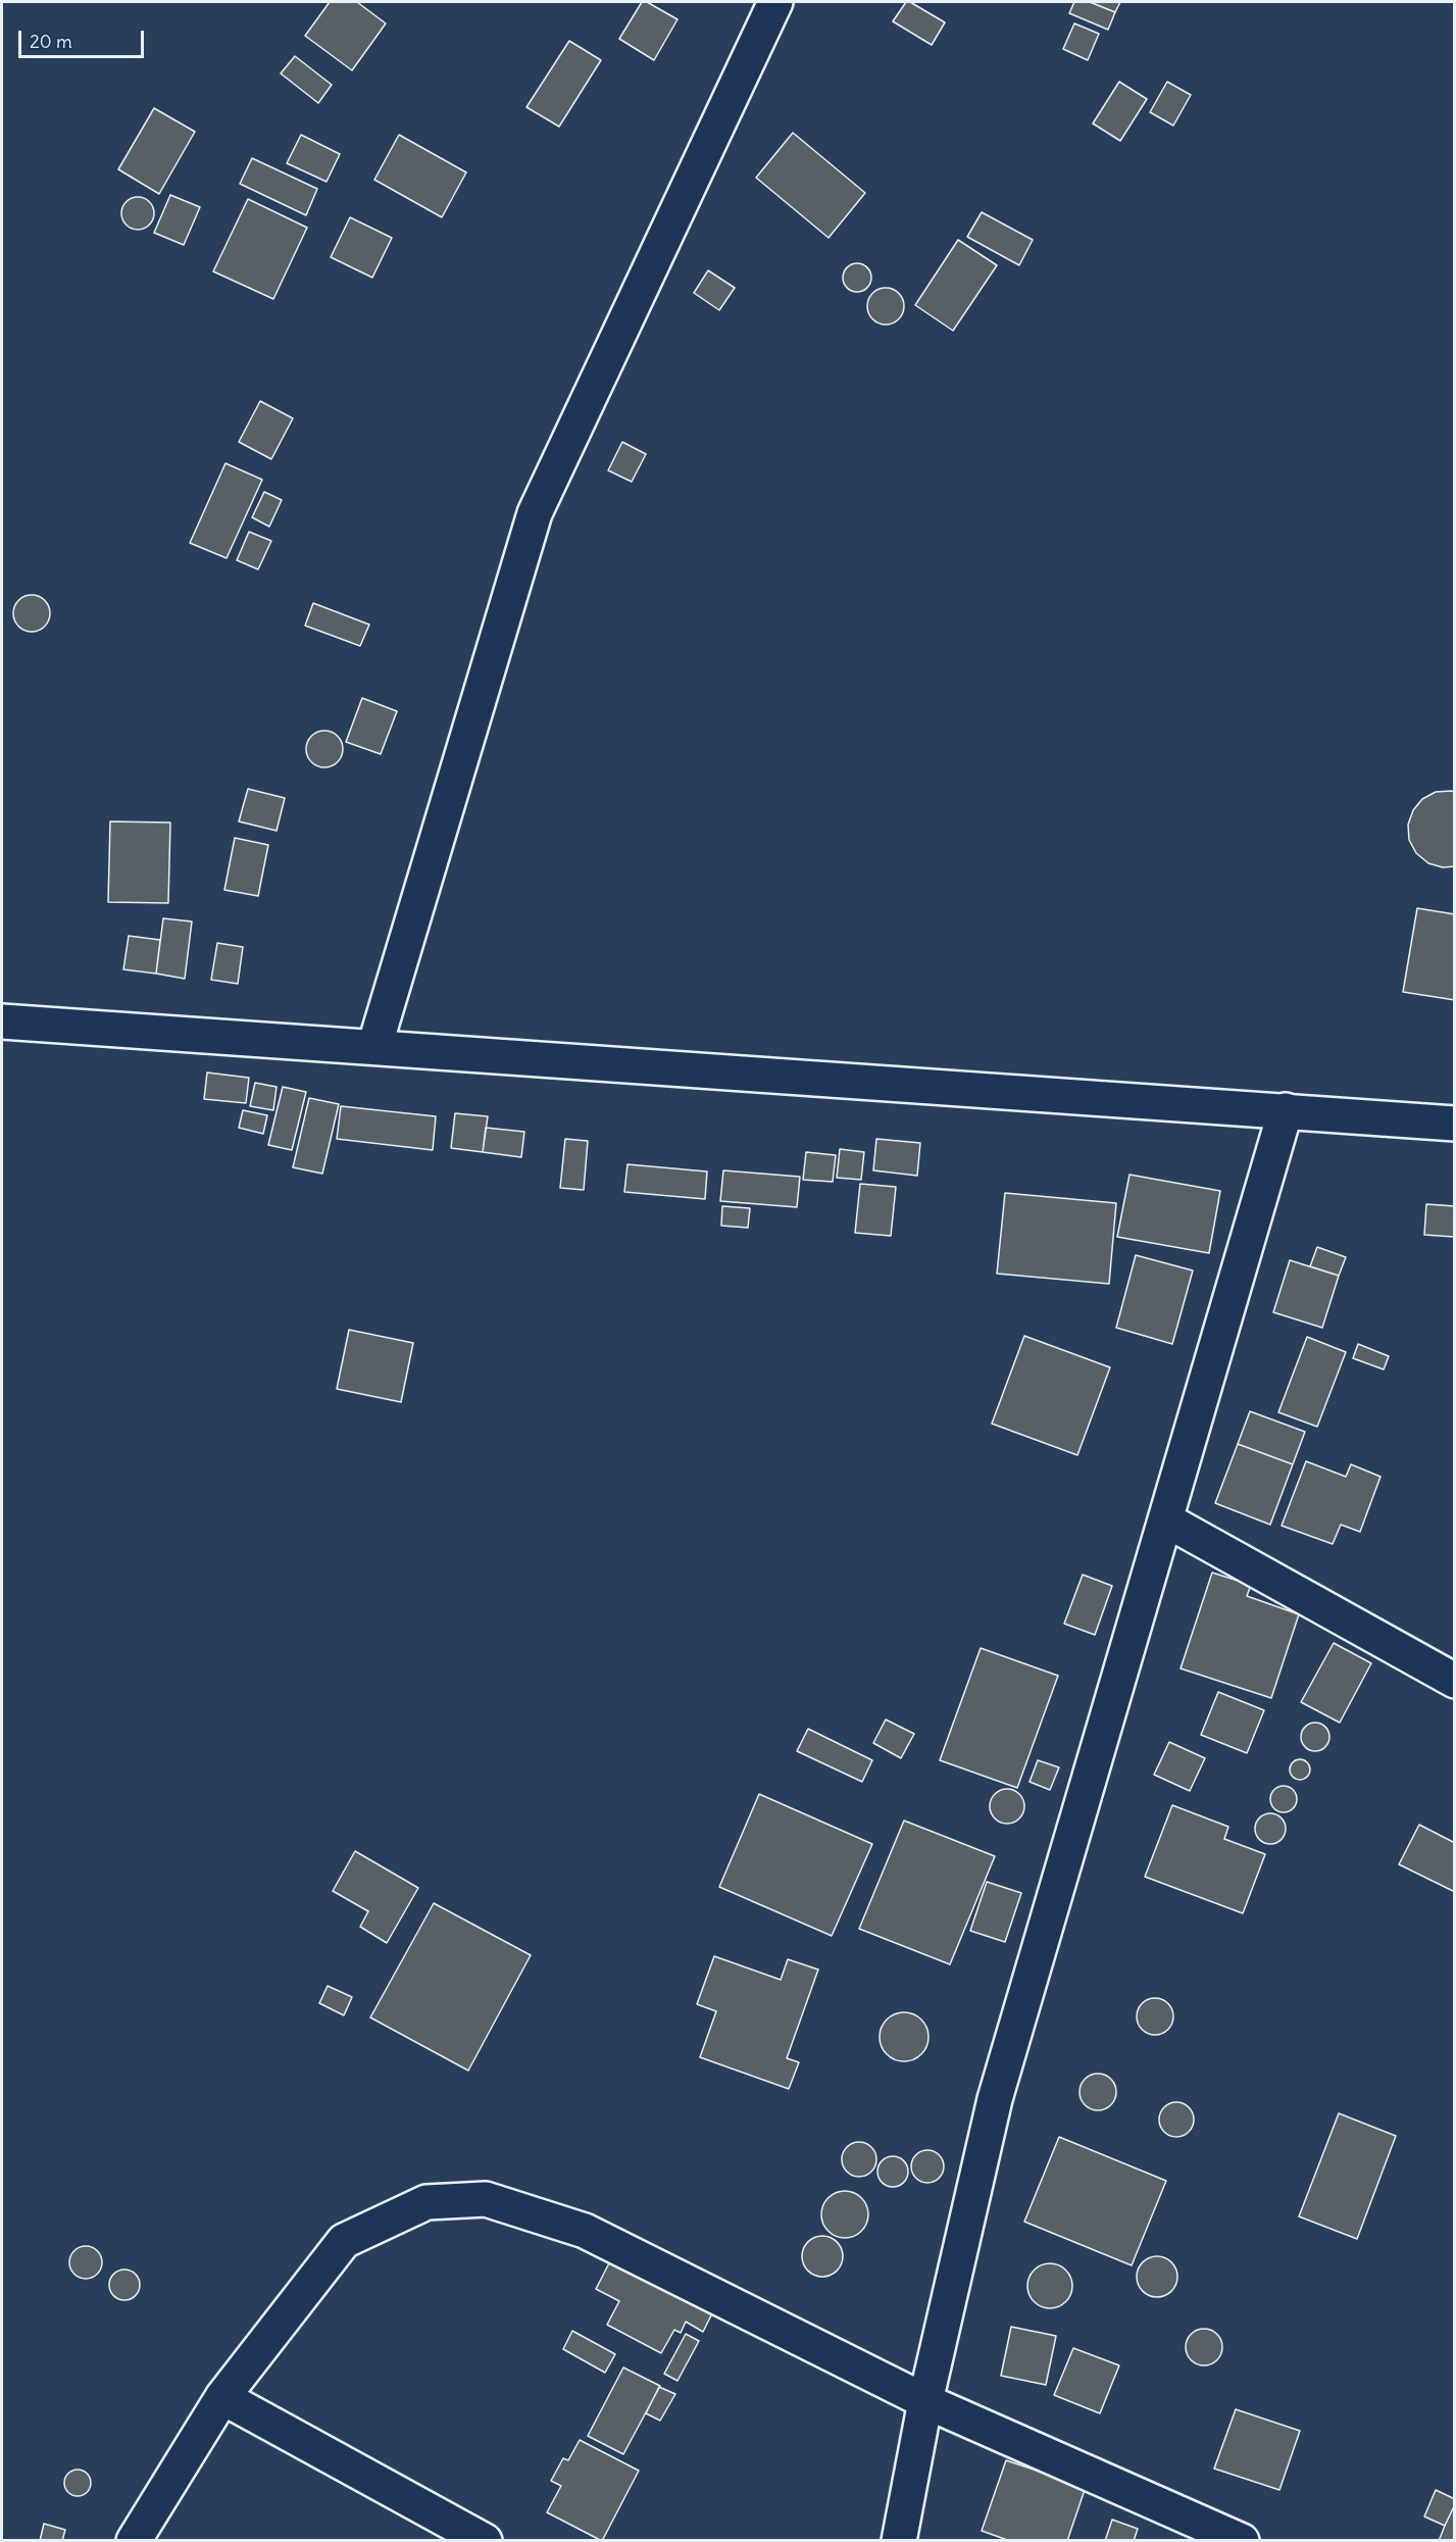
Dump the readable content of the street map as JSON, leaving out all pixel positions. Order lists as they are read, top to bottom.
{
  "scale_bar": "20 m"
}
